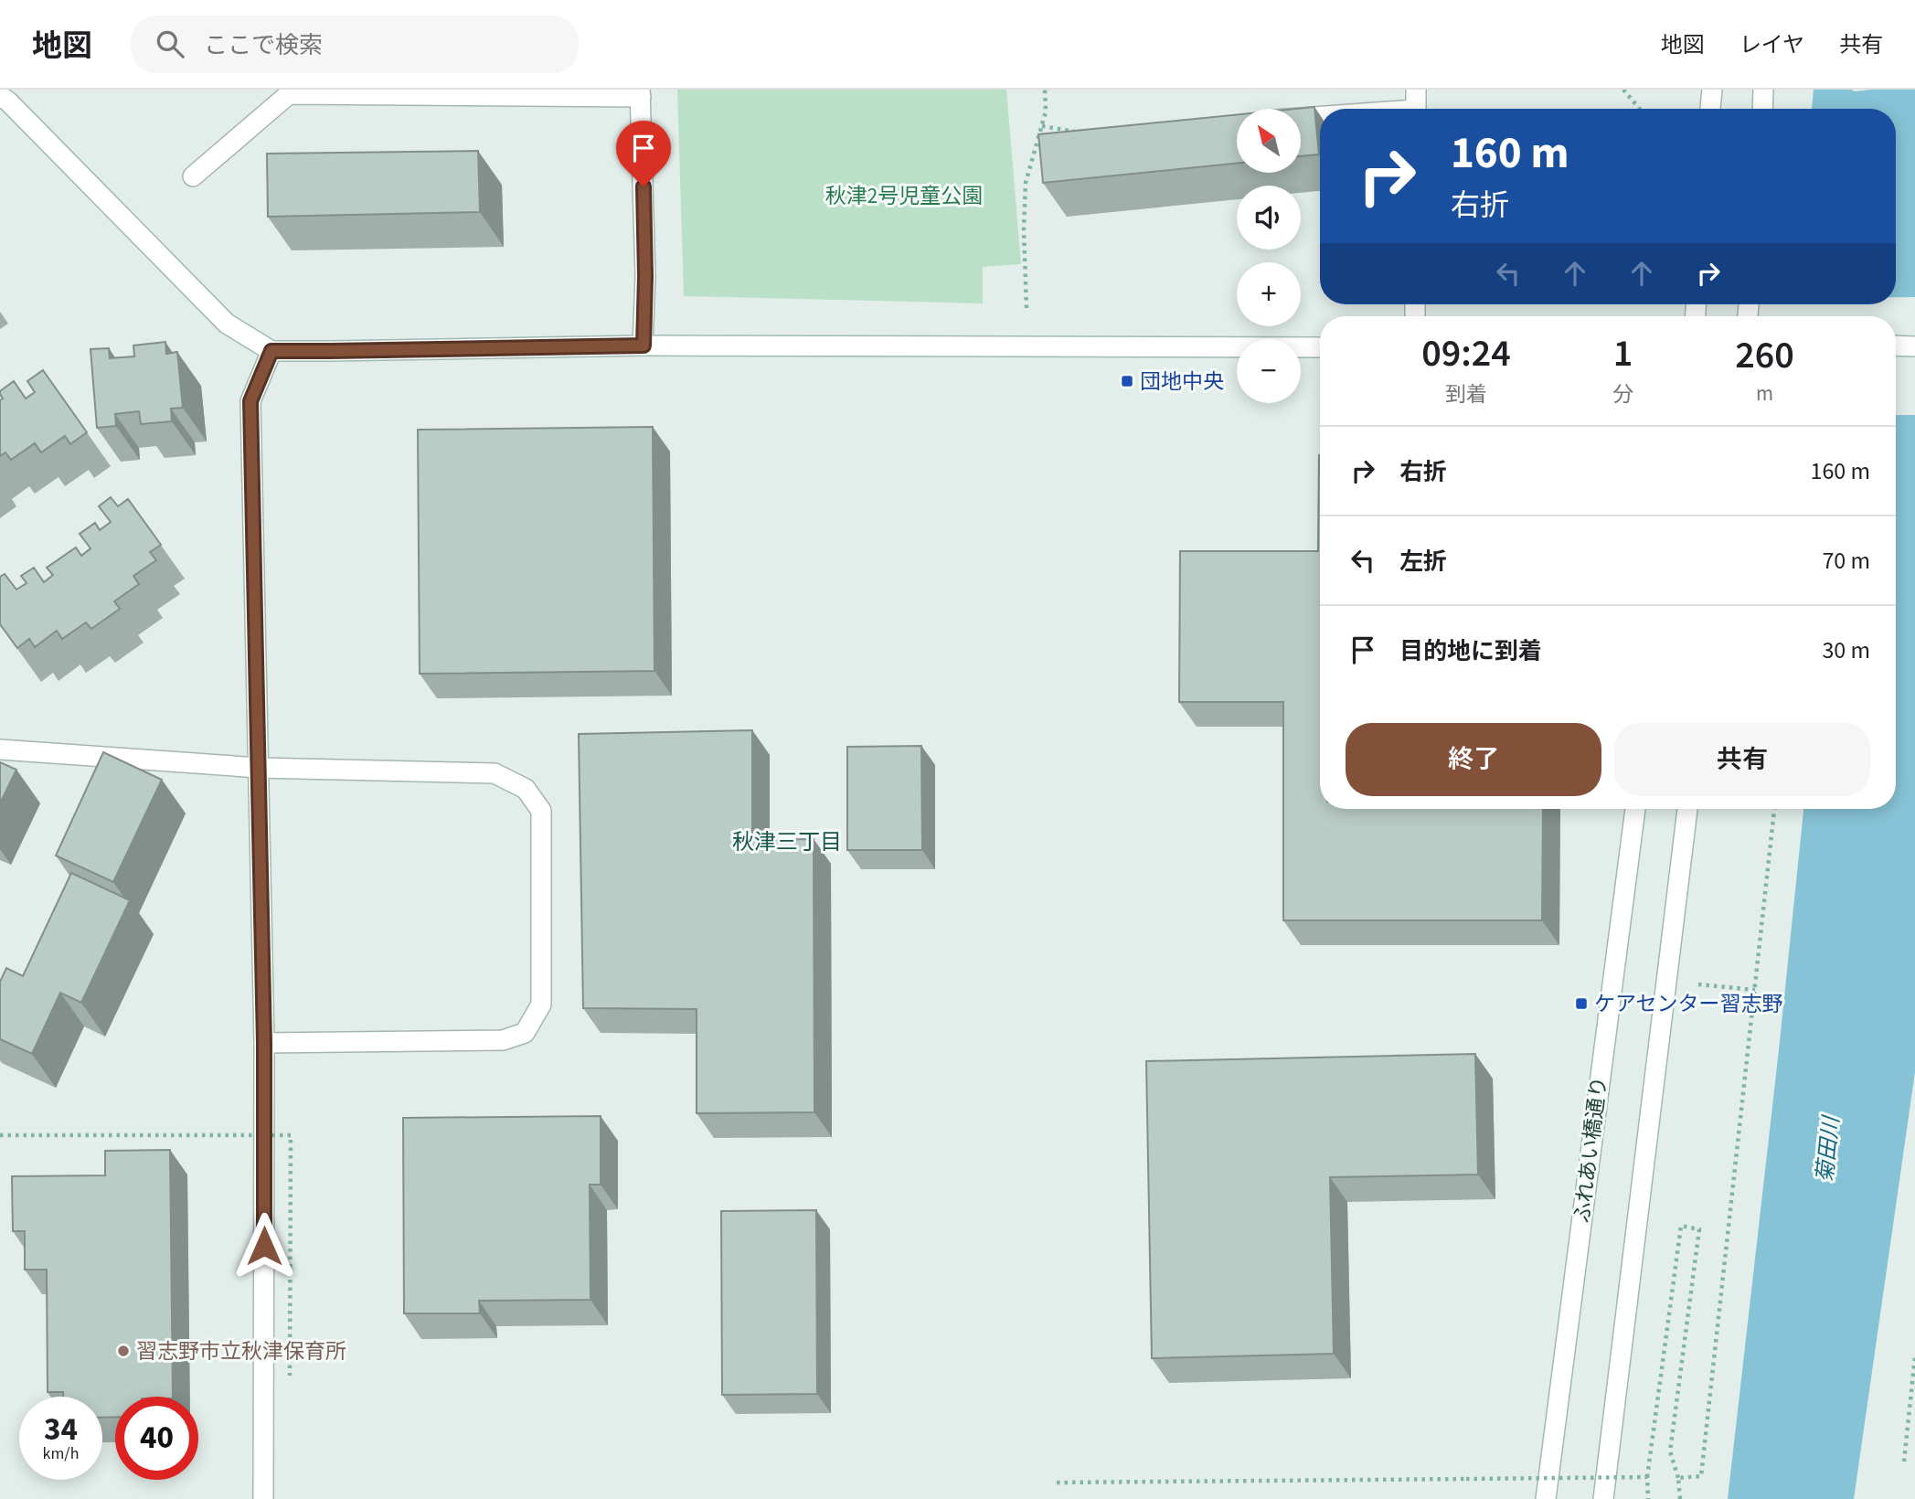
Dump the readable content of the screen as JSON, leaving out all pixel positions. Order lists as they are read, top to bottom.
{
  "streets": {
    "street": ["ふれあい橋通り"]
  },
  "districts": ["秋津三丁目"],
  "water": ["菊田川"],
  "parks": ["秋津2号児童公園"],
  "places": {
    "transit": ["団地中央", "ケアセンター習志野"],
    "other": ["習志野市立秋津保育所"]
  },
  "north": "top left",
  "page": {
    "header": "地図",
    "search": "ここで検索",
    "nav": ["地図", "レイヤ", "共有"],
    "map_buttons": ["+", "−"],
    "turn": ["160 m", "右折"],
    "eta": [
      "09:24",
      "到着",
      "1",
      "分",
      "260",
      "m"
    ],
    "list": [
      {
        "name": "右折",
        "value": "160 m"
      },
      {
        "name": "左折",
        "value": "70 m"
      },
      {
        "name": "目的地に到着",
        "value": "30 m"
      }
    ],
    "buttons": ["終了", "共有"],
    "speed": "34 km/h",
    "limit": "40"
  }
}
